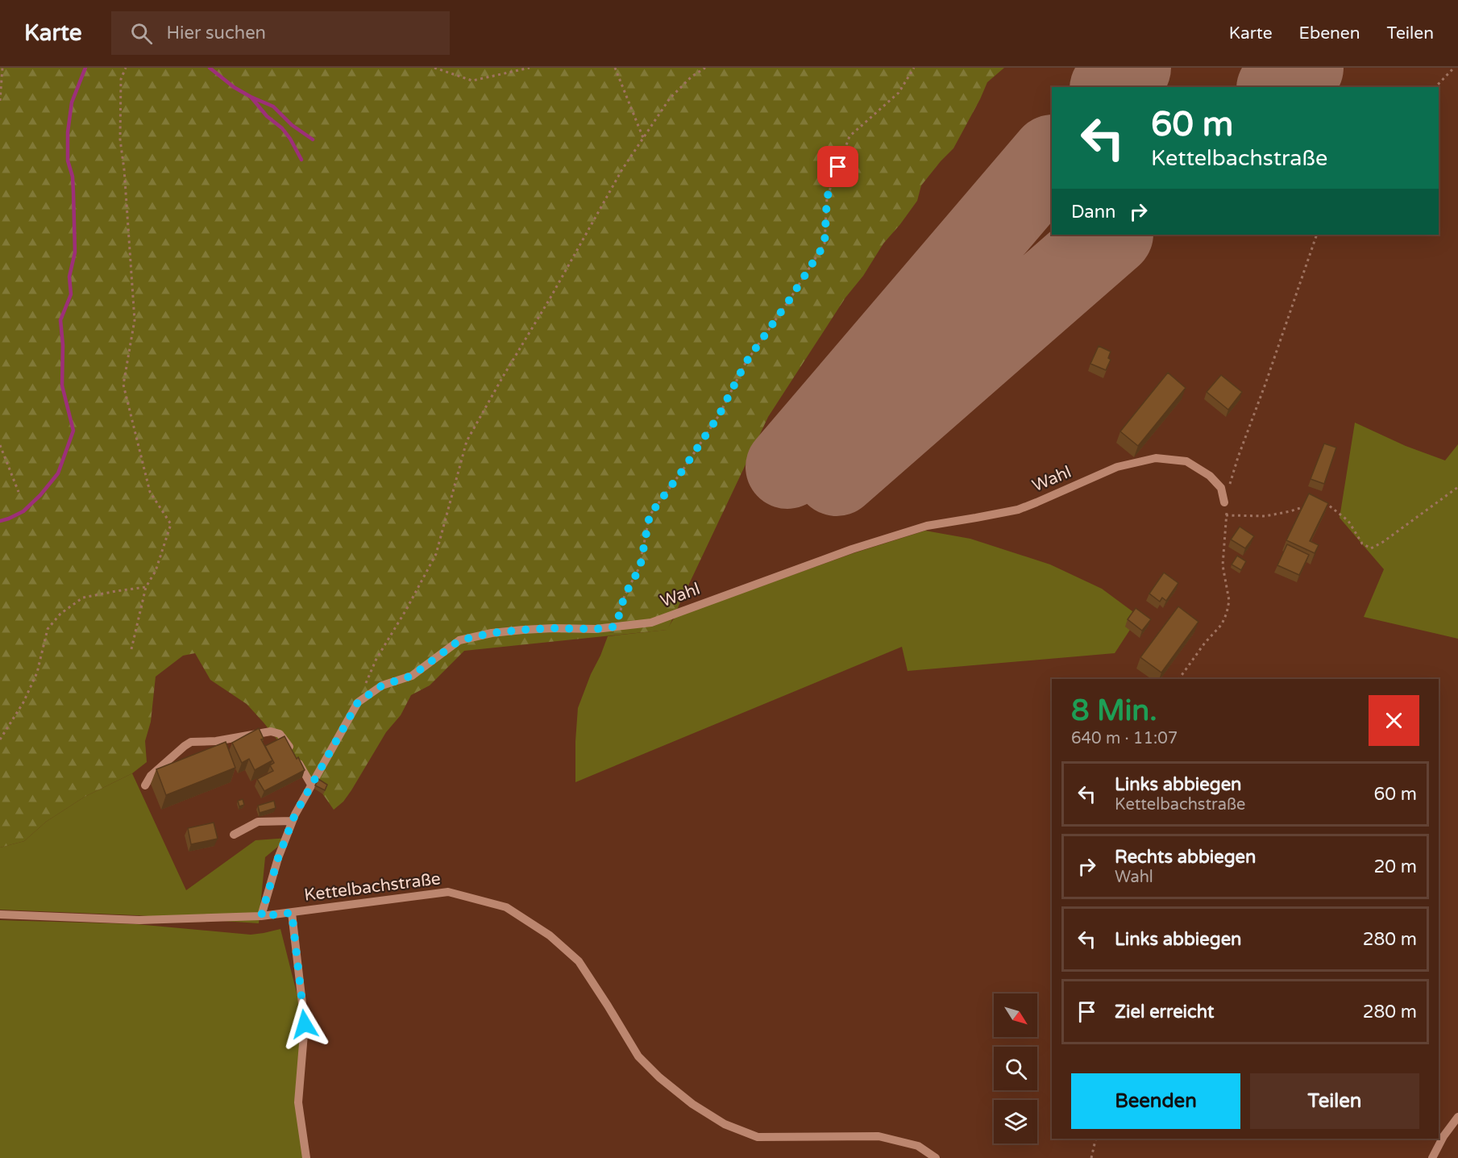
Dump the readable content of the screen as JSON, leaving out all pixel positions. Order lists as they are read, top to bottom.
{
  "streets": {
    "street": ["Wahl", "Kettelbachstraße"]
  },
  "crossings": [
    ["Wahl", "Kettelbachstraße"]
  ],
  "north": "bottom right",
  "page": {
    "header": "Karte",
    "search": "Hier suchen",
    "nav": ["Karte", "Ebenen", "Teilen"],
    "turn": ["60 m", "Kettelbachstraße"],
    "then": "Dann",
    "heading": ["8 Min.", "640 m · 11:07"],
    "list": [
      {
        "name": "Links abbiegen",
        "note": "Kettelbachstraße",
        "value": "60 m"
      },
      {
        "name": "Rechts abbiegen",
        "note": "Wahl",
        "value": "20 m"
      },
      {
        "name": "Links abbiegen",
        "value": "280 m"
      },
      {
        "name": "Ziel erreicht",
        "value": "280 m"
      }
    ],
    "buttons": ["Beenden", "Teilen"]
  }
}
